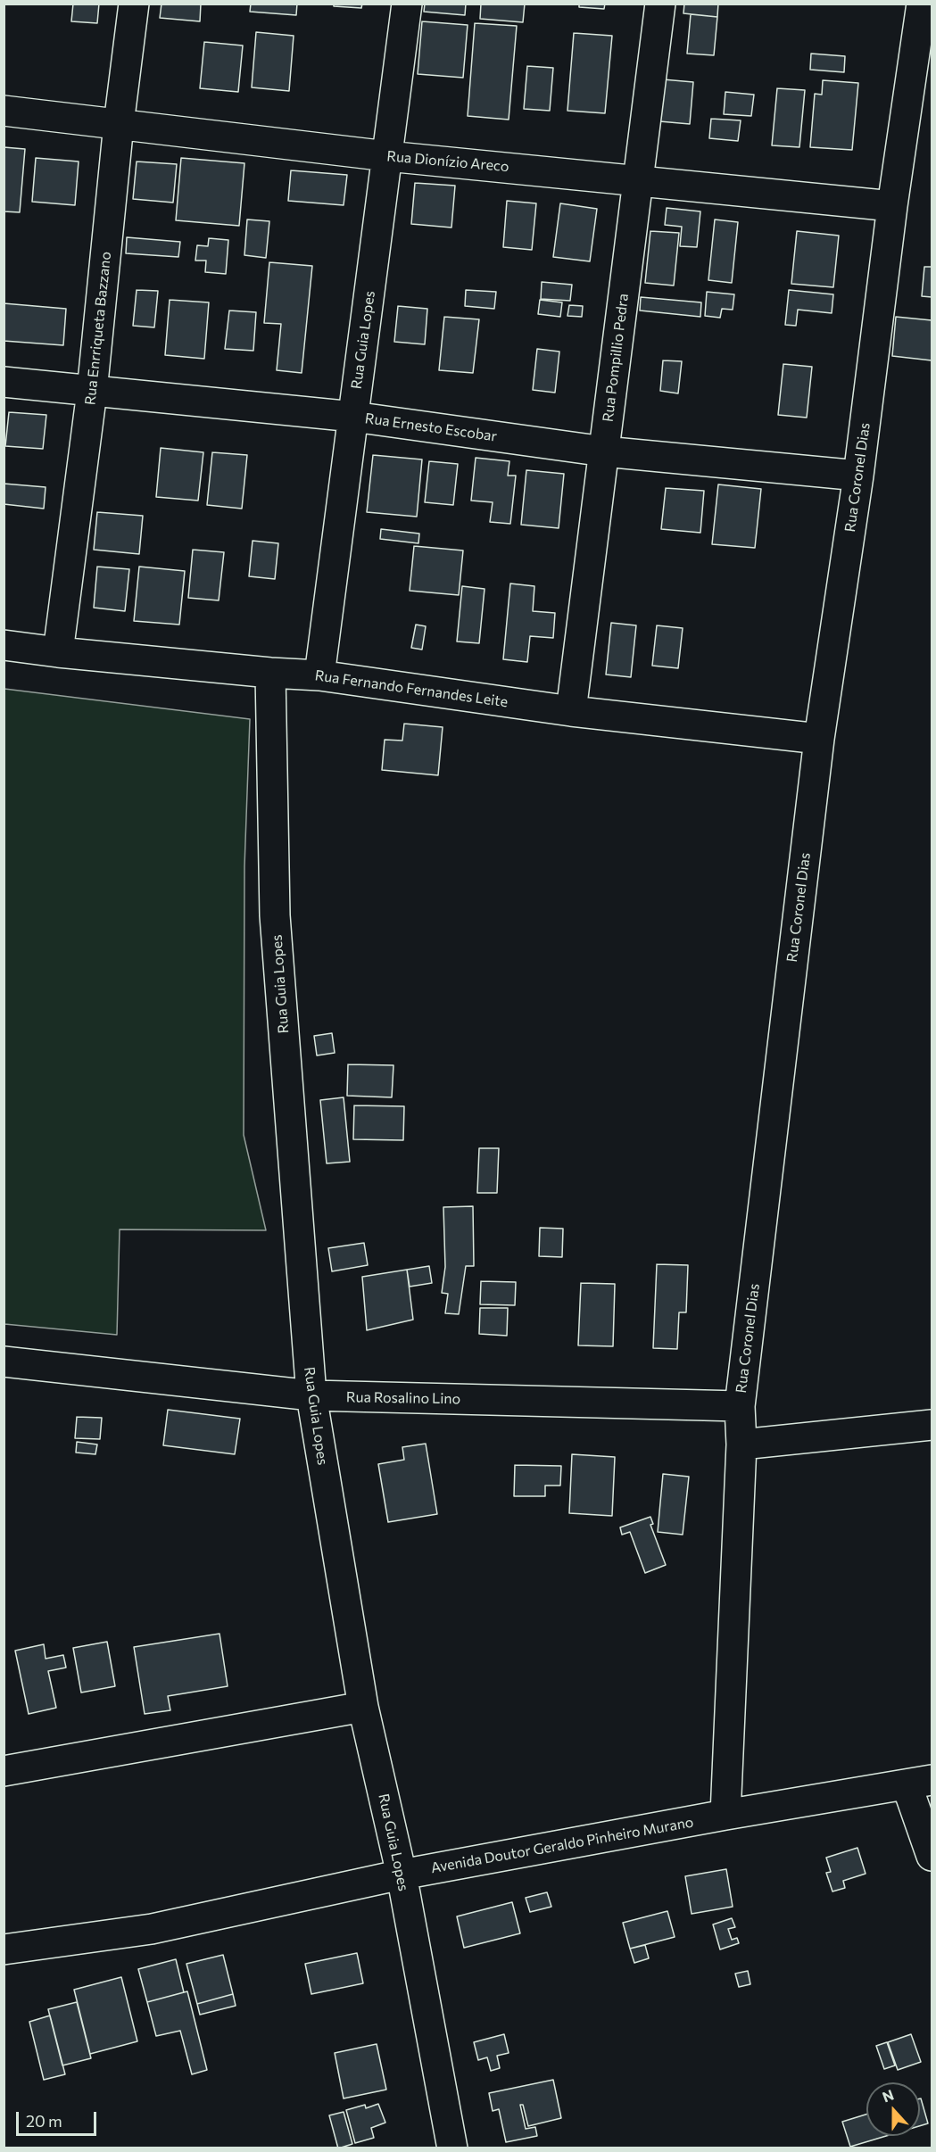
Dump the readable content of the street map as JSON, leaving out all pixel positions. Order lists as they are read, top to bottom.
{
  "streets": {
    "street": [
      "Rua Dionízio Areco",
      "Rua Enrriqueta Bazzano",
      "Rua Guia Lopes",
      "Rua Pompillio Pedra",
      "Rua Ernesto Escobar",
      "Rua Coronel Dias",
      "Rua Fernando Fernandes Leite",
      "Rua Rosalino Lino",
      "Avenida Doutor Geraldo Pinheiro Murano"
    ]
  },
  "crossings": [
    ["Rua Dionízio Areco", "Rua Enrriqueta Bazzano"],
    ["Rua Dionízio Areco", "Rua Guia Lopes"],
    ["Rua Dionízio Areco", "Rua Pompillio Pedra"],
    ["Rua Dionízio Areco", "Rua Coronel Dias"],
    ["Rua Enrriqueta Bazzano", "Rua Ernesto Escobar"],
    ["Rua Enrriqueta Bazzano", "Rua Fernando Fernandes Leite"],
    ["Rua Guia Lopes", "Rua Ernesto Escobar"],
    ["Rua Guia Lopes", "Rua Fernando Fernandes Leite"],
    ["Rua Guia Lopes", "Rua Rosalino Lino"],
    ["Rua Guia Lopes", "Avenida Doutor Geraldo Pinheiro Murano"],
    ["Rua Pompillio Pedra", "Rua Ernesto Escobar"],
    ["Rua Pompillio Pedra", "Rua Fernando Fernandes Leite"],
    ["Rua Ernesto Escobar", "Rua Coronel Dias"],
    ["Rua Coronel Dias", "Rua Fernando Fernandes Leite"],
    ["Rua Coronel Dias", "Rua Rosalino Lino"],
    ["Rua Coronel Dias", "Avenida Doutor Geraldo Pinheiro Murano"]
  ],
  "scale_bar": "20 m",
  "north": "top"
}
